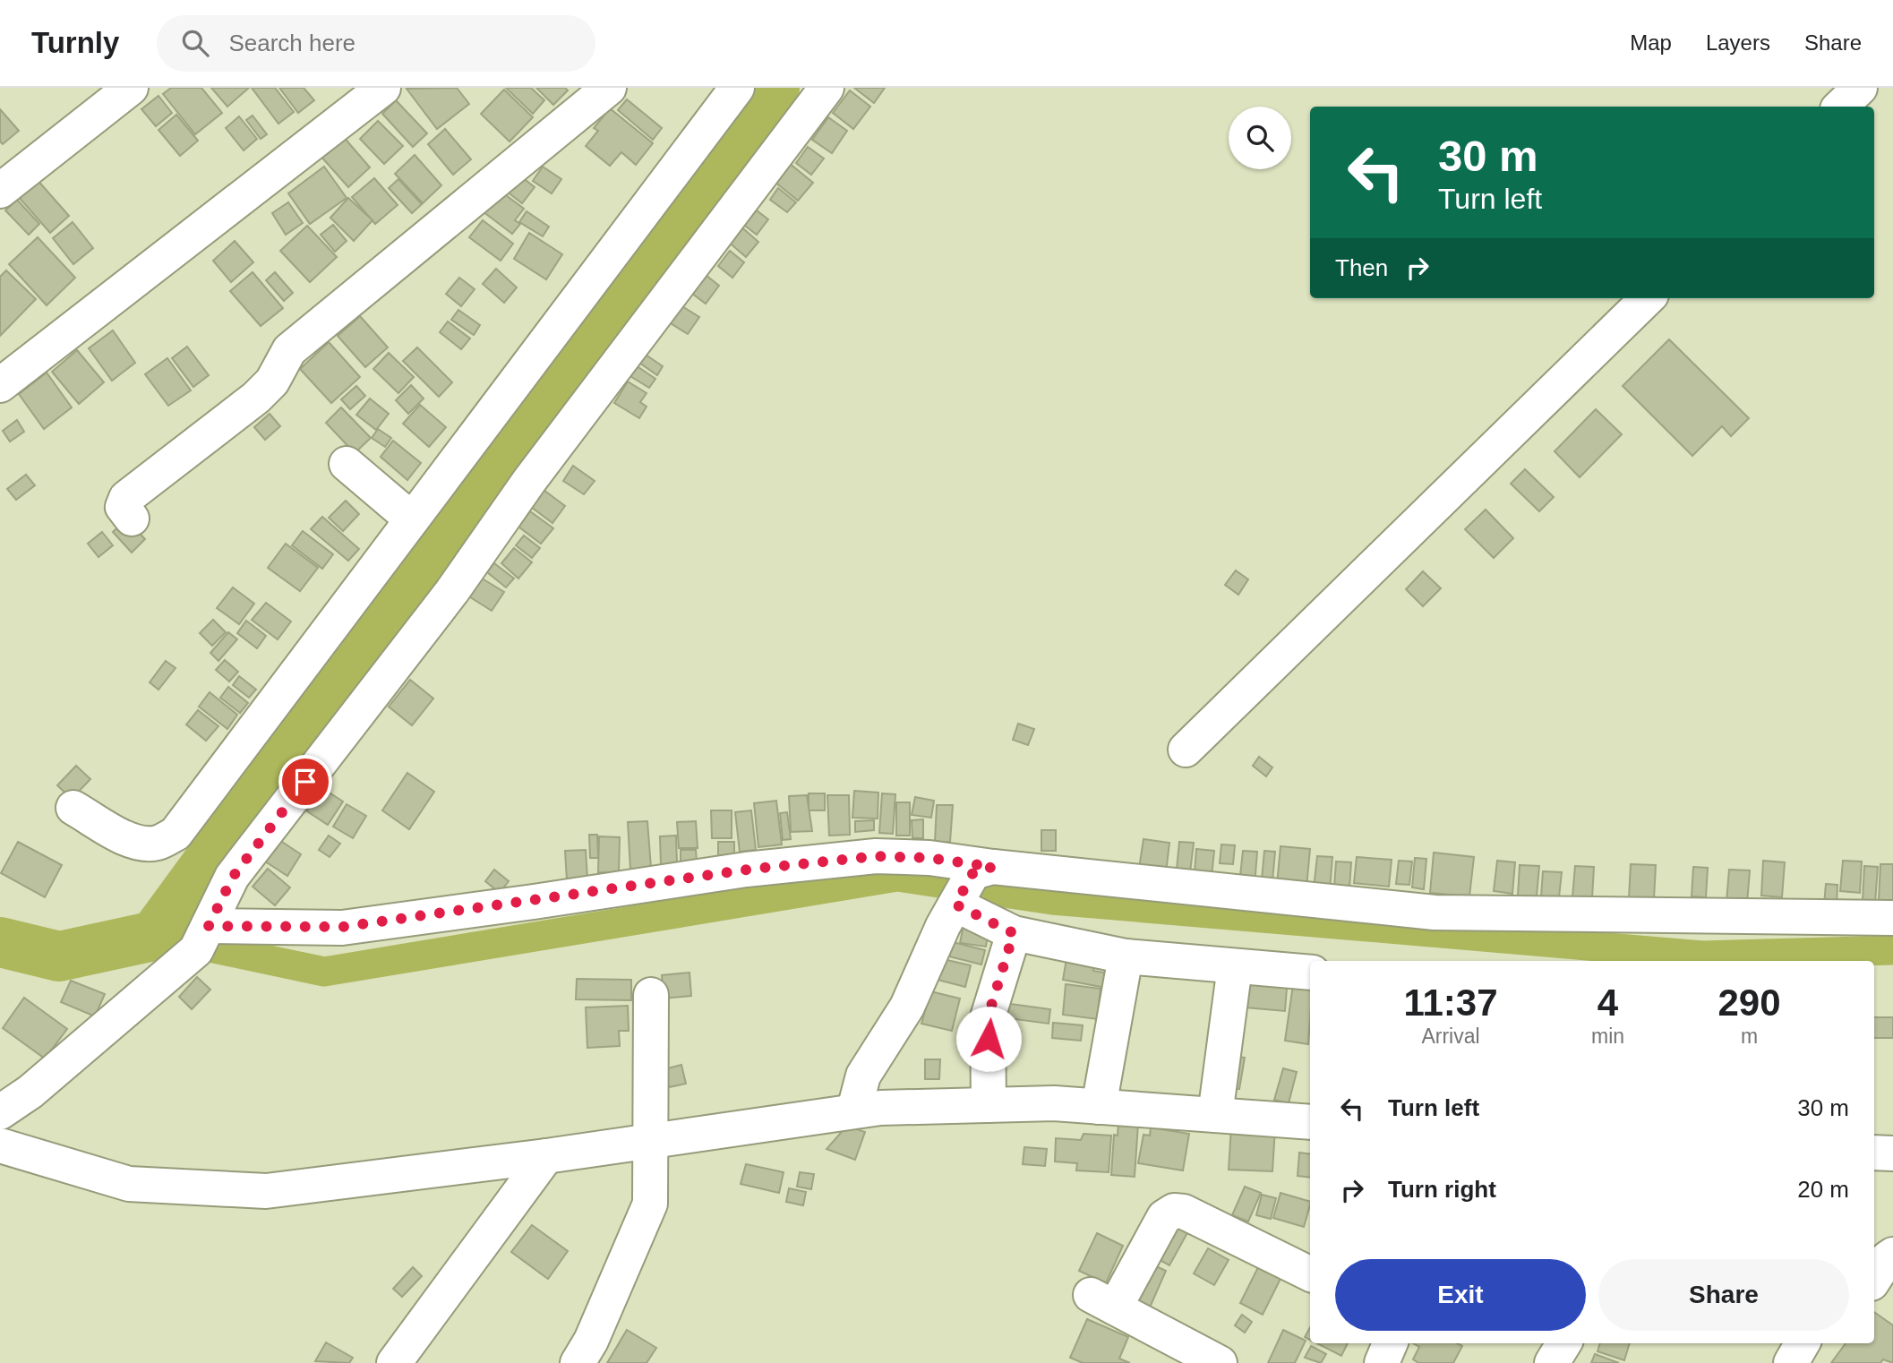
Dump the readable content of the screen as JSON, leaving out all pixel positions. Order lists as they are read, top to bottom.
{
  "page": {
    "header": "Turnly",
    "search": "Search here",
    "nav": ["Map", "Layers", "Share"],
    "turn": ["30 m", "Turn left"],
    "then": "Then",
    "eta": [
      "11:37",
      "Arrival",
      "4",
      "min",
      "290",
      "m"
    ],
    "list": [
      {
        "name": "Turn left",
        "value": "30 m"
      },
      {
        "name": "Turn right",
        "value": "20 m"
      }
    ],
    "buttons": ["Exit", "Share"]
  }
}
